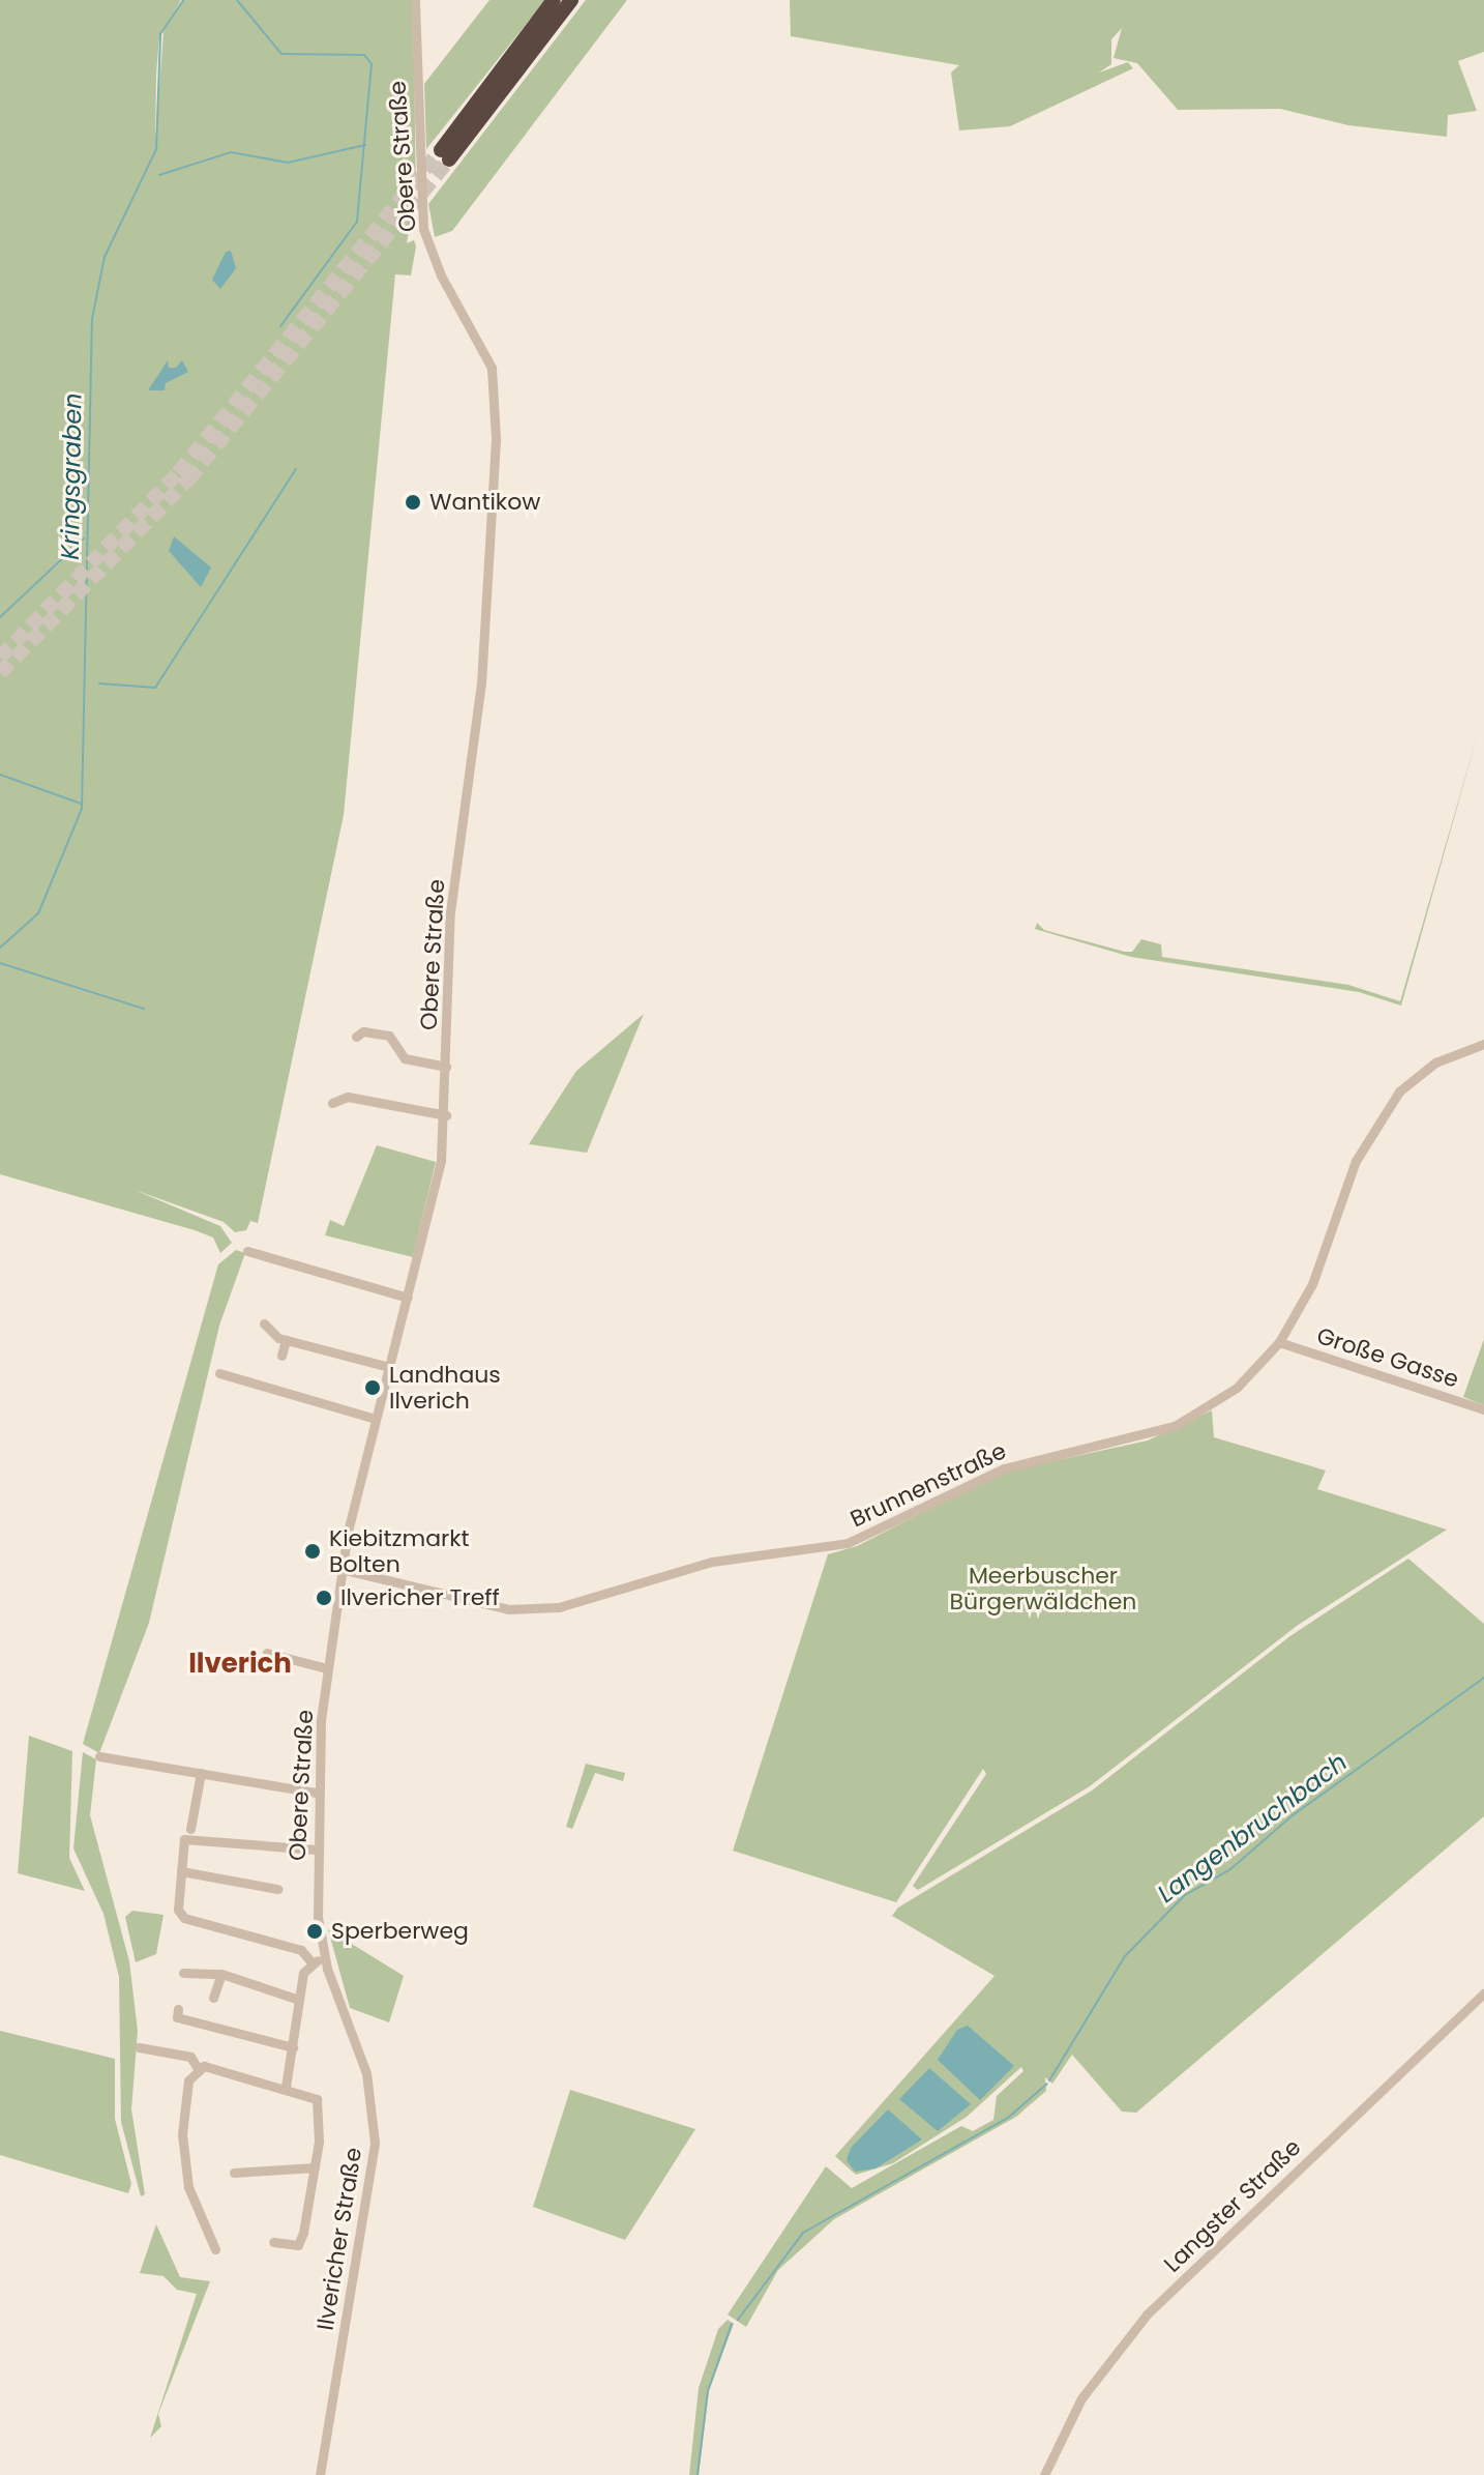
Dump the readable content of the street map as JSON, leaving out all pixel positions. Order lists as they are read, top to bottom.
{
  "streets": {
    "street": [
      "Obere Straße",
      "Große Gasse",
      "Brunnenstraße",
      "Langster Straße",
      "Ilvericher Straße"
    ]
  },
  "crossings": [
    ["Obere Straße", "Brunnenstraße"],
    ["Obere Straße", "Ilvericher Straße"],
    ["Große Gasse", "Brunnenstraße"]
  ],
  "districts": ["Ilverich"],
  "water": ["Kringsgraben", "Langenbruchbach"],
  "parks": ["Meerbuscher Bürgerwäldchen"],
  "places": [
    "Wantikow",
    "Landhaus Ilverich",
    "Kiebitzmarkt Bolten",
    "Ilvericher Treff",
    "Sperberweg"
  ]
}
